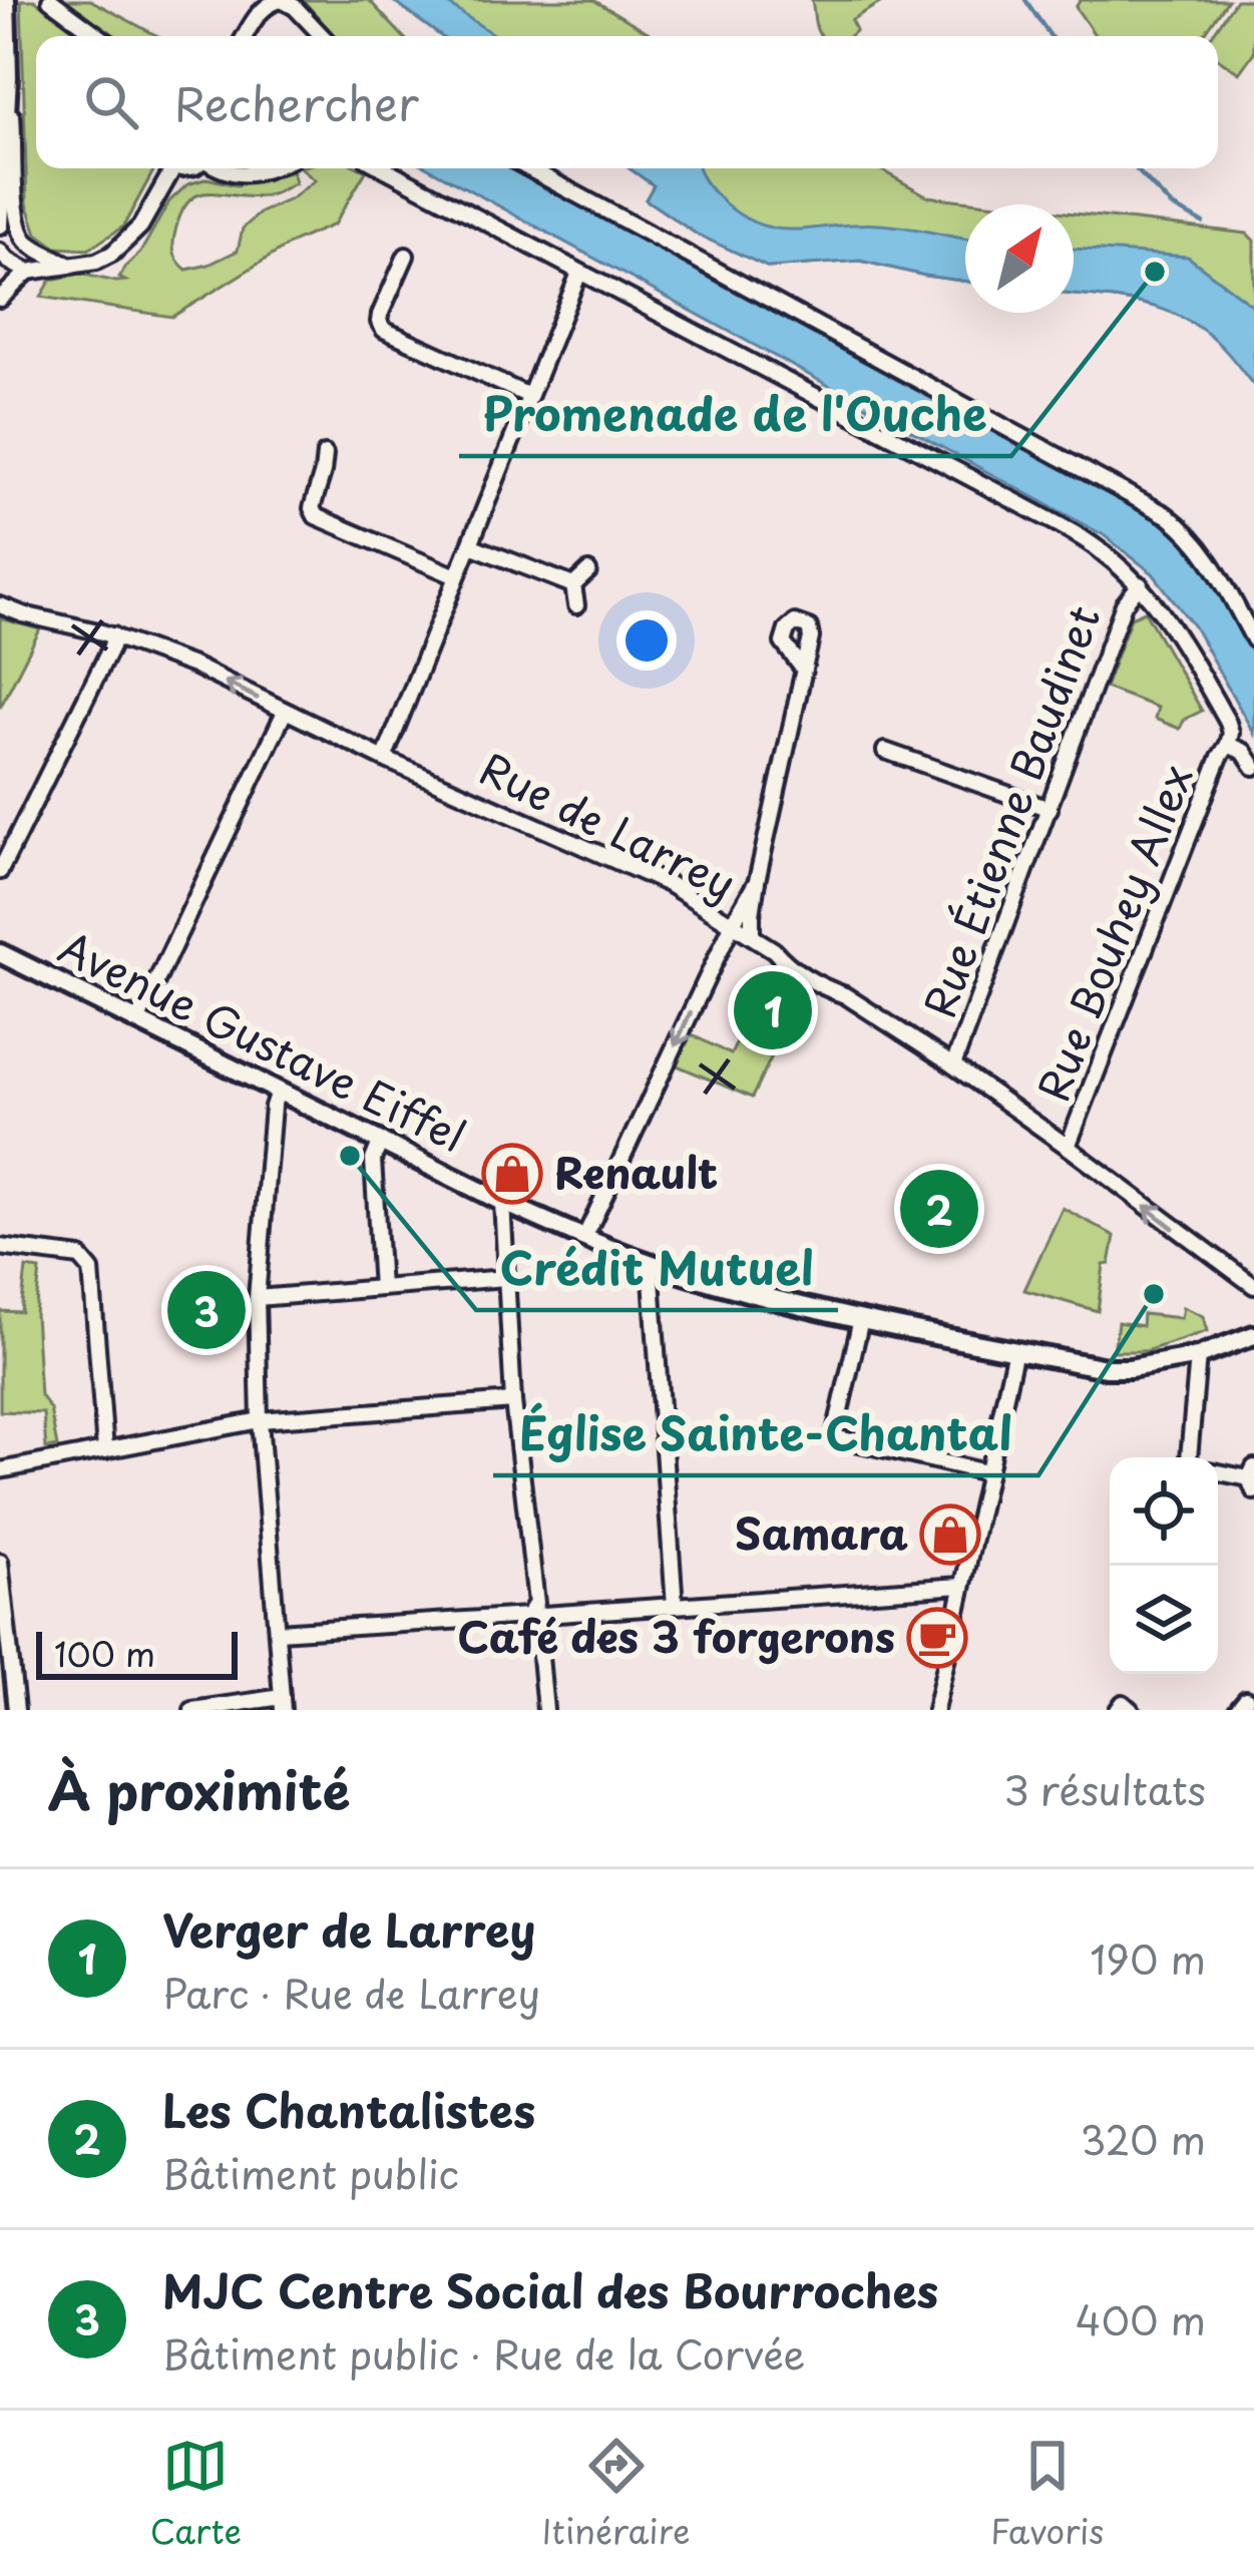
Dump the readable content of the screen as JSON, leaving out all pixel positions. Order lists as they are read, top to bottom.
{
  "streets": {
    "main road": ["Avenue Gustave Eiffel"],
    "street": ["Rue Étienne Baudinet", "Rue de Larrey", "Rue Bouhey Allex"]
  },
  "crossings": [
    ["Rue Étienne Baudinet", "Rue de Larrey"],
    ["Rue de Larrey", "Rue Bouhey Allex"]
  ],
  "places": {
    "other": ["Promenade de l'Ouche", "Crédit Mutuel", "Église Sainte-Chantal"],
    "shop": ["Renault", "Samara"],
    "cafe": ["Café des 3 forgerons"]
  },
  "scale_bar": "100 m",
  "north": "top right",
  "page": {
    "search": "Rechercher",
    "pins": ["1", "2", "3"],
    "scale": "100 m",
    "heading": ["À proximité", "3 résultats"],
    "list": [
      {
        "mark": "1",
        "name": "Verger de Larrey",
        "note": "Parc · Rue de Larrey",
        "value": "190 m"
      },
      {
        "mark": "2",
        "name": "Les Chantalistes",
        "note": "Bâtiment public",
        "value": "320 m"
      },
      {
        "mark": "3",
        "name": "MJC Centre Social des Bourroches",
        "note": "Bâtiment public · Rue de la Corvée",
        "value": "400 m"
      }
    ],
    "nav": ["Carte", "Itinéraire", "Favoris"]
  }
}
